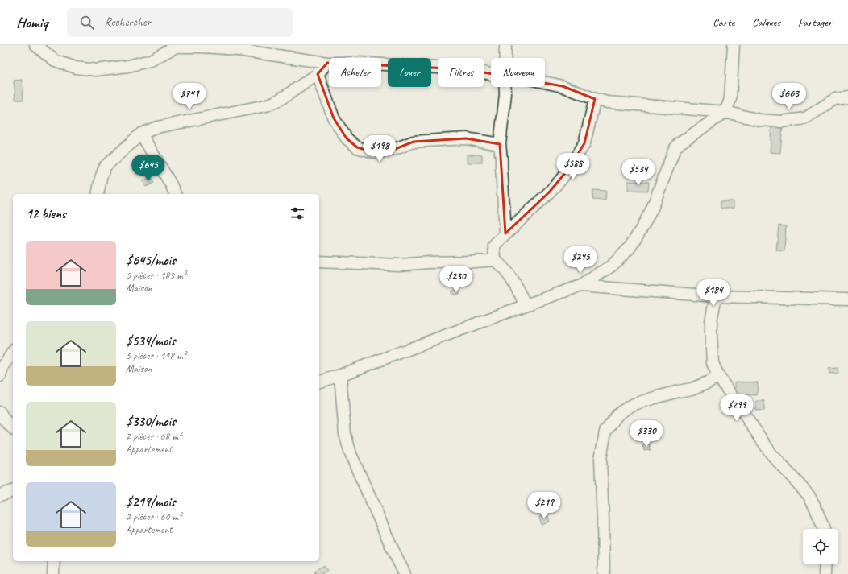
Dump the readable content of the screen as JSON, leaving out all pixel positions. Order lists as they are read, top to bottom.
{
  "page": {
    "header": "Homiq",
    "search": "Rechercher",
    "nav": ["Carte", "Calques", "Partager"],
    "chip": [
      "Acheter",
      "Louer",
      "Filtres",
      "Nouveau"
    ],
    "price": [
      "$741",
      "$663",
      "$198",
      "$588",
      "$645",
      "$534",
      "$295",
      "$230",
      "$184",
      "$299",
      "$330",
      "$219"
    ],
    "heading": "12 biens",
    "list": [
      {
        "name": "$645/mois",
        "note": "5 pièces · 183 m² · Maison"
      },
      {
        "name": "$534/mois",
        "note": "5 pièces · 118 m² · Maison"
      },
      {
        "name": "$330/mois",
        "note": "2 pièces · 68 m² · Appartement"
      },
      {
        "name": "$219/mois",
        "note": "2 pièces · 60 m² · Appartement"
      }
    ]
  }
}
